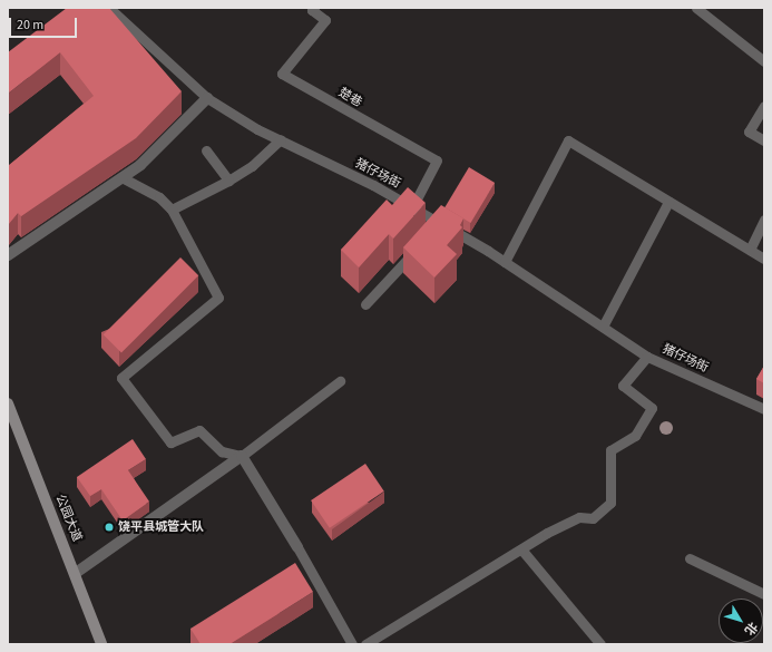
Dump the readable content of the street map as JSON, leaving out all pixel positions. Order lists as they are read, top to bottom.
{
  "streets": {
    "main road": ["公园大道"],
    "lane": ["楚巷", "猪仔场街"]
  },
  "crossings": [
    ["楚巷", "猪仔场街"]
  ],
  "places": ["饶平县城管大队"],
  "scale_bar": "20 m",
  "north": "bottom right"
}
